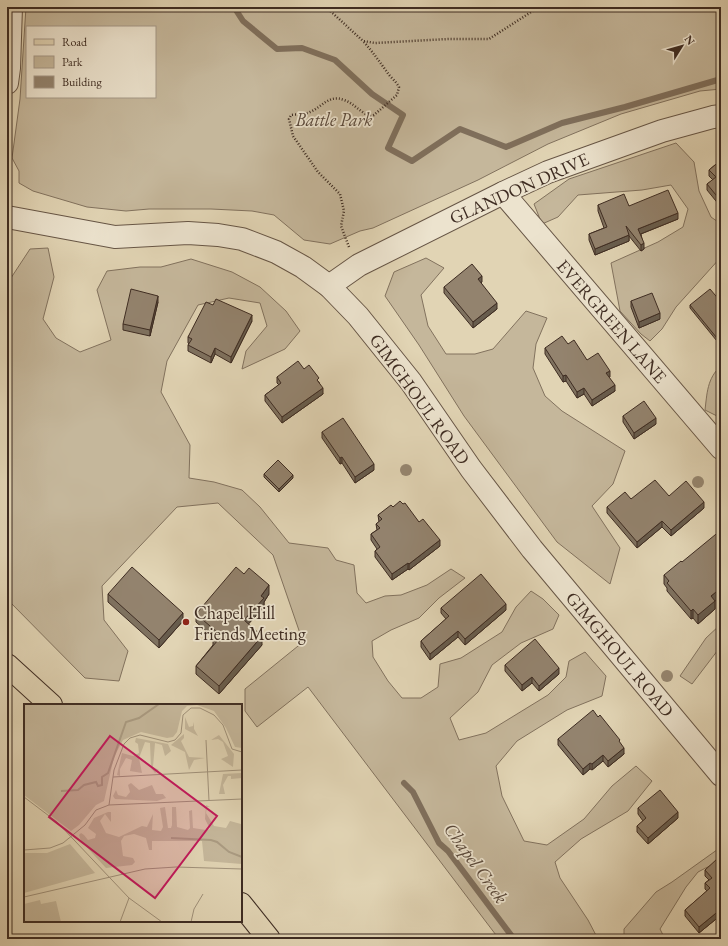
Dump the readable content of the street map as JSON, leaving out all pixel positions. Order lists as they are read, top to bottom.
{
  "streets": {
    "street": ["GLANDON DRIVE", "EVERGREEN LANE", "GIMGHOUL ROAD"]
  },
  "crossings": [
    ["GLANDON DRIVE", "EVERGREEN LANE"],
    ["GLANDON DRIVE", "GIMGHOUL ROAD"]
  ],
  "water": ["Chapel Creek"],
  "parks": ["Battle Park"],
  "places": ["Chapel Hill Friends Meeting"],
  "legend": ["Road", "Park", "Building"],
  "north": "top right"
}
